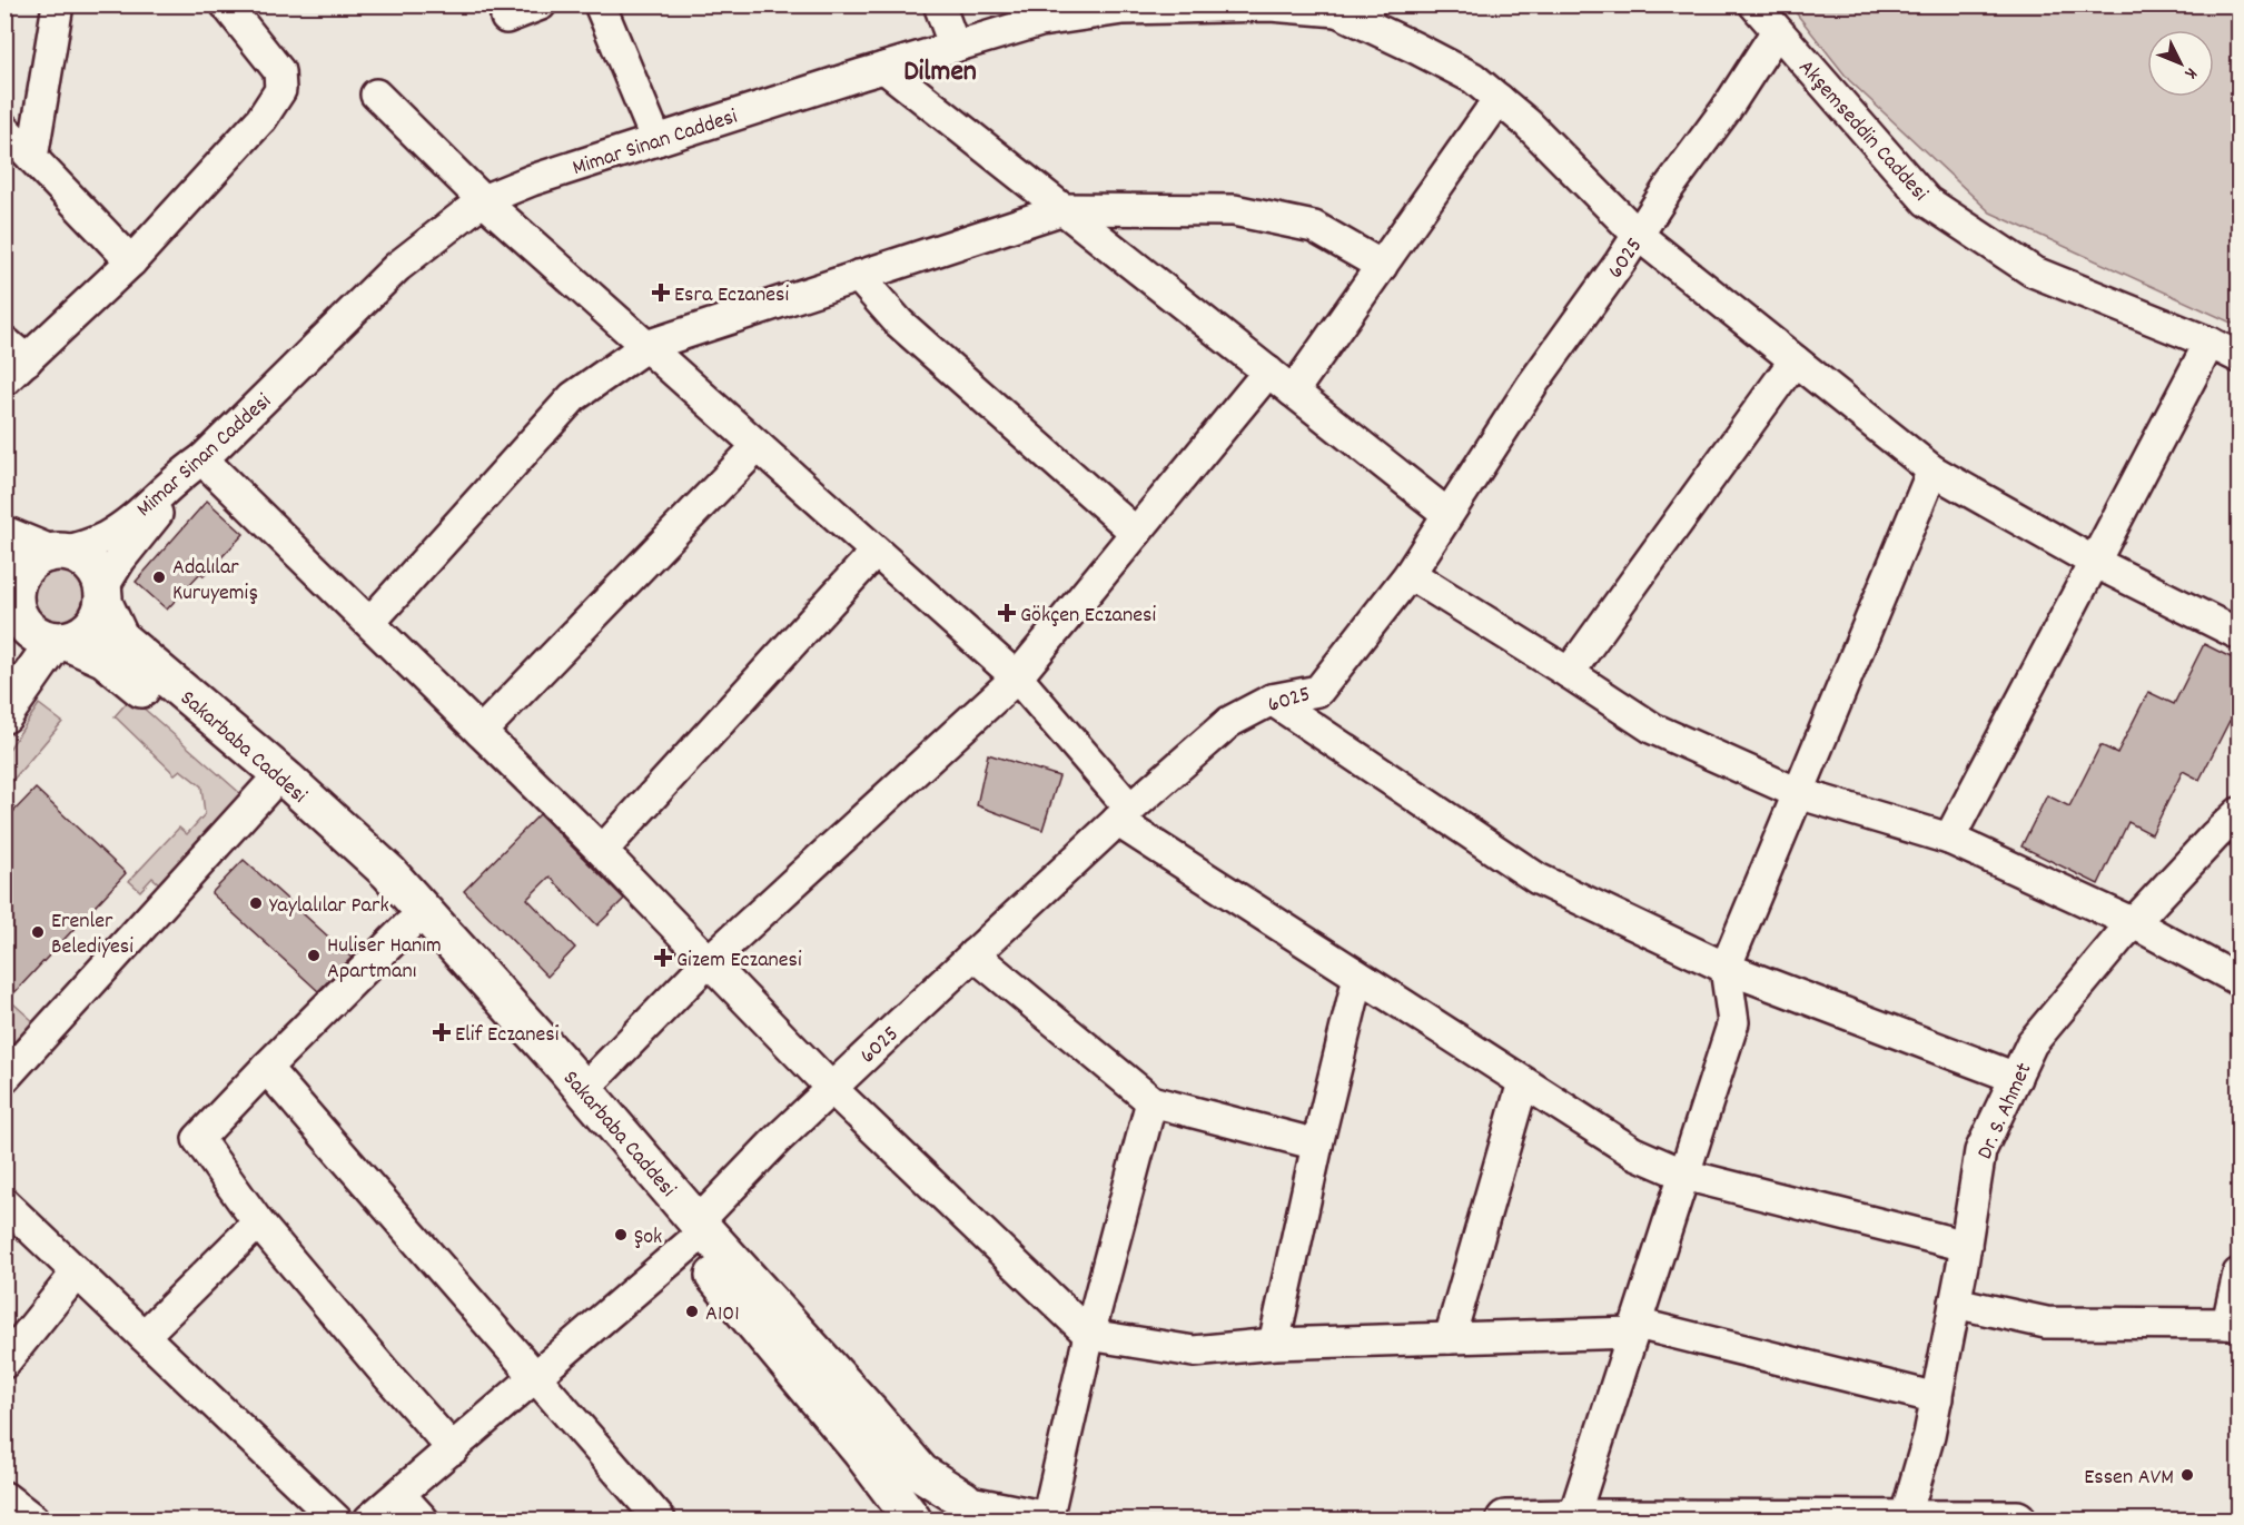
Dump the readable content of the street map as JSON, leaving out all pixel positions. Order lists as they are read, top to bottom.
{
  "streets": {
    "main road": ["Sakarbaba Caddesi"],
    "street": [
      "Akşemseddin Caddesi",
      "Mimar Sinan Caddesi",
      "6025",
      "Dr. S. Ahmet"
    ]
  },
  "crossings": [
    ["Akşemseddin Caddesi", "6025"],
    ["Mimar Sinan Caddesi", "Sakarbaba Caddesi"],
    ["6025", "Sakarbaba Caddesi"]
  ],
  "districts": ["Dilmen"],
  "places": {
    "health": [
      "Esra Eczanesi",
      "Gökçen Eczanesi",
      "Gizem Eczanesi",
      "Elif Eczanesi"
    ],
    "other": [
      "Adalılar Kuruyemiş",
      "Yaylalılar Park",
      "Erenler Belediyesi",
      "Huliser Hanım Apartmanı",
      "Şok",
      "A101",
      "Essen AVM"
    ]
  },
  "north": "bottom right"
}
